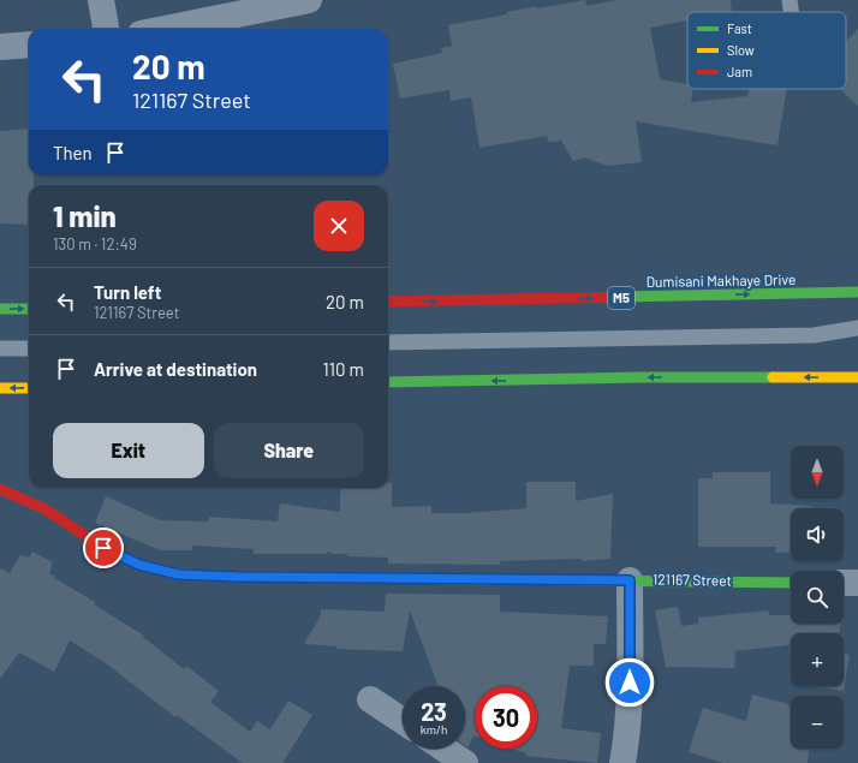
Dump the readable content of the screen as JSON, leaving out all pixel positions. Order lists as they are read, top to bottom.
{
  "streets": {
    "main road": ["Dumisani Makhaye Drive", "M5", "121167 Street"]
  },
  "legend": ["Fast", "Slow", "Jam"],
  "north": "bottom",
  "page": {
    "turn": ["20 m", "121167 Street"],
    "then": "Then",
    "heading": ["1 min", "130 m · 12:49"],
    "list": [
      {
        "name": "Turn left",
        "note": "121167 Street",
        "value": "20 m"
      },
      {
        "name": "Arrive at destination",
        "value": "110 m"
      }
    ],
    "buttons": ["Exit", "Share"],
    "map_buttons": ["+", "−"],
    "speed": "23 km/h",
    "limit": "30"
  }
}
